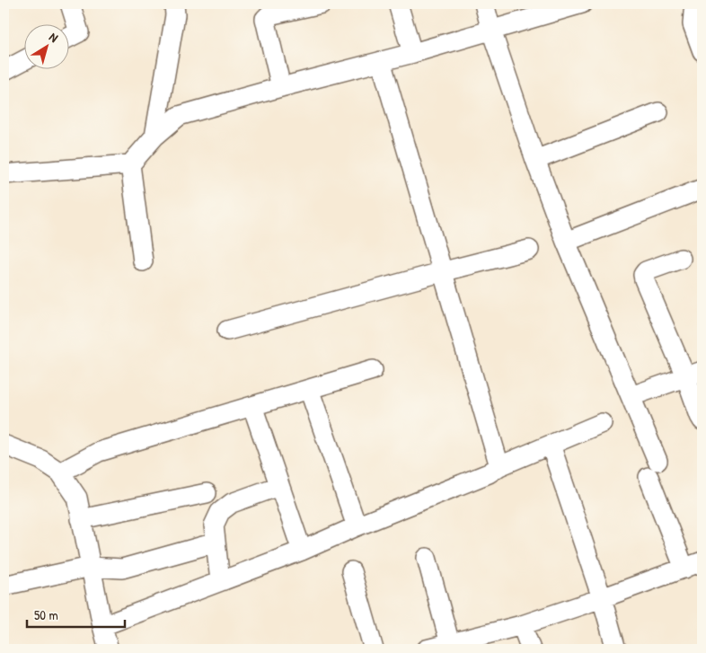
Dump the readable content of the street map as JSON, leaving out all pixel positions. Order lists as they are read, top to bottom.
{
  "scale_bar": "50 m",
  "north": "top right"
}
